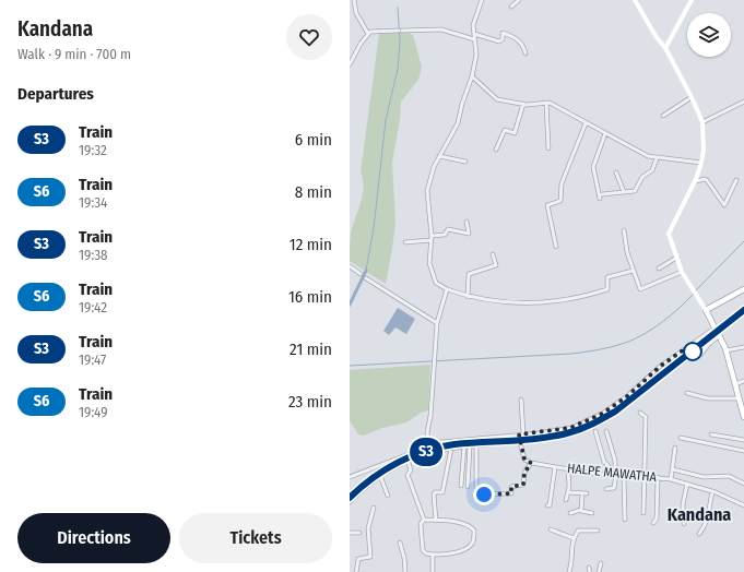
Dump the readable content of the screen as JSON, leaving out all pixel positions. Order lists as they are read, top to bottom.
{
  "streets": {
    "street": ["HALPE MAWATHA"]
  },
  "districts": ["Kandana"],
  "page": {
    "heading": [
      ["Kandana", "Walk · 9 min · 700 m"],
      "Departures"
    ],
    "on_map": "S3",
    "list": [
      {
        "mark": "S3",
        "name": "Train",
        "note": "19:32",
        "value": "6 min"
      },
      {
        "mark": "S6",
        "name": "Train",
        "note": "19:34",
        "value": "8 min"
      },
      {
        "mark": "S3",
        "name": "Train",
        "note": "19:38",
        "value": "12 min"
      },
      {
        "mark": "S6",
        "name": "Train",
        "note": "19:42",
        "value": "16 min"
      },
      {
        "mark": "S3",
        "name": "Train",
        "note": "19:47",
        "value": "21 min"
      },
      {
        "mark": "S6",
        "name": "Train",
        "note": "19:49",
        "value": "23 min"
      }
    ],
    "buttons": ["Directions", "Tickets"]
  }
}
